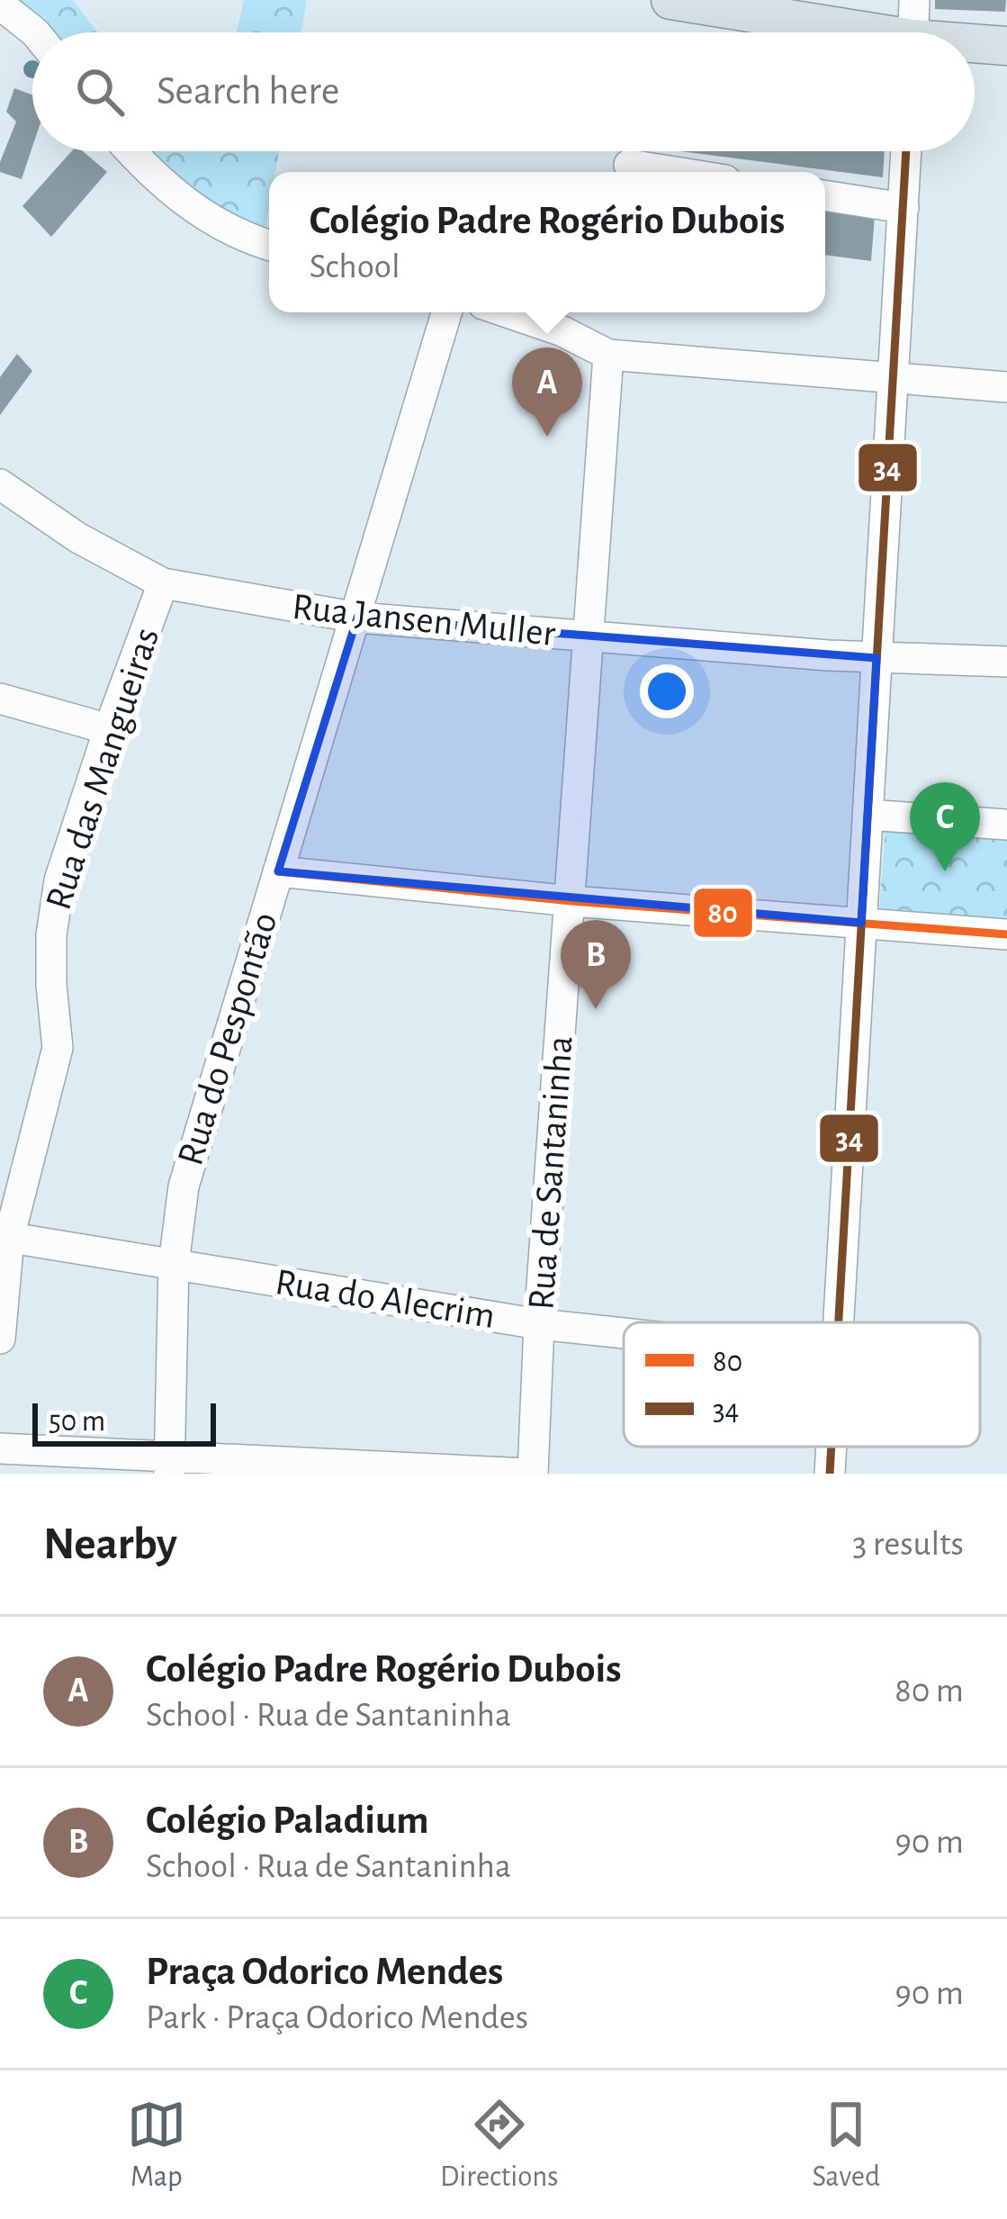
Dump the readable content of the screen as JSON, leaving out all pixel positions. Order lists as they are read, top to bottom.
{
  "streets": {
    "street": [
      "Rua Jansen Muller",
      "Rua das Mangueiras",
      "Rua do Pespontão",
      "Rua de Santaninha",
      "Rua do Alecrim"
    ]
  },
  "crossings": [
    ["Rua Jansen Muller", "Rua das Mangueiras"],
    ["Rua Jansen Muller", "Rua do Pespontão"],
    ["Rua Jansen Muller", "Rua de Santaninha"],
    ["Rua das Mangueiras", "Rua do Alecrim"],
    ["Rua do Pespontão", "Rua do Alecrim"],
    ["Rua de Santaninha", "Rua do Alecrim"]
  ],
  "lines": ["transit line 34", "transit line 80"],
  "legend": ["80", "34"],
  "scale_bar": "50 m",
  "page": {
    "search": "Search here",
    "popup": ["Colégio Padre Rogério Dubois", "School"],
    "pins": ["A", "C", "B"],
    "scale": "50 m",
    "heading": ["Nearby", "3 results"],
    "list": [
      {
        "mark": "A",
        "name": "Colégio Padre Rogério Dubois",
        "note": "School · Rua de Santaninha",
        "value": "80 m"
      },
      {
        "mark": "B",
        "name": "Colégio Paladium",
        "note": "School · Rua de Santaninha",
        "value": "90 m"
      },
      {
        "mark": "C",
        "name": "Praça Odorico Mendes",
        "note": "Park · Praça Odorico Mendes",
        "value": "90 m"
      }
    ],
    "nav": ["Map", "Directions", "Saved"]
  }
}
